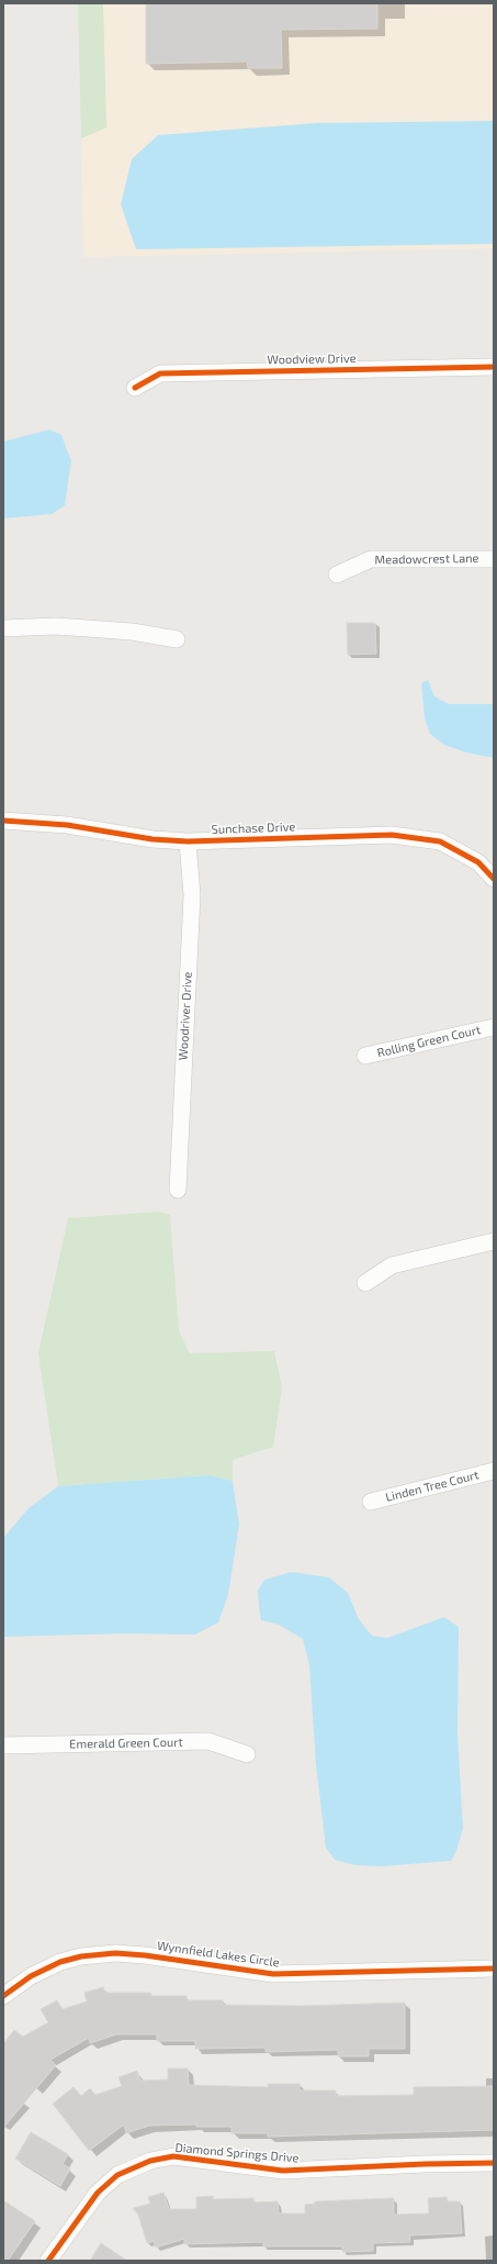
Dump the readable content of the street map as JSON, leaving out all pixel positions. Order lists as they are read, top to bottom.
{
  "streets": {
    "street": [
      "Woodview Drive",
      "Meadowcrest Lane",
      "Sunchase Drive",
      "Woodriver Drive",
      "Rolling Green Court",
      "Linden Tree Court",
      "Emerald Green Court",
      "Wynnfield Lakes Circle",
      "Diamond Springs Drive"
    ]
  },
  "crossings": [
    ["Sunchase Drive", "Woodriver Drive"]
  ]
}
